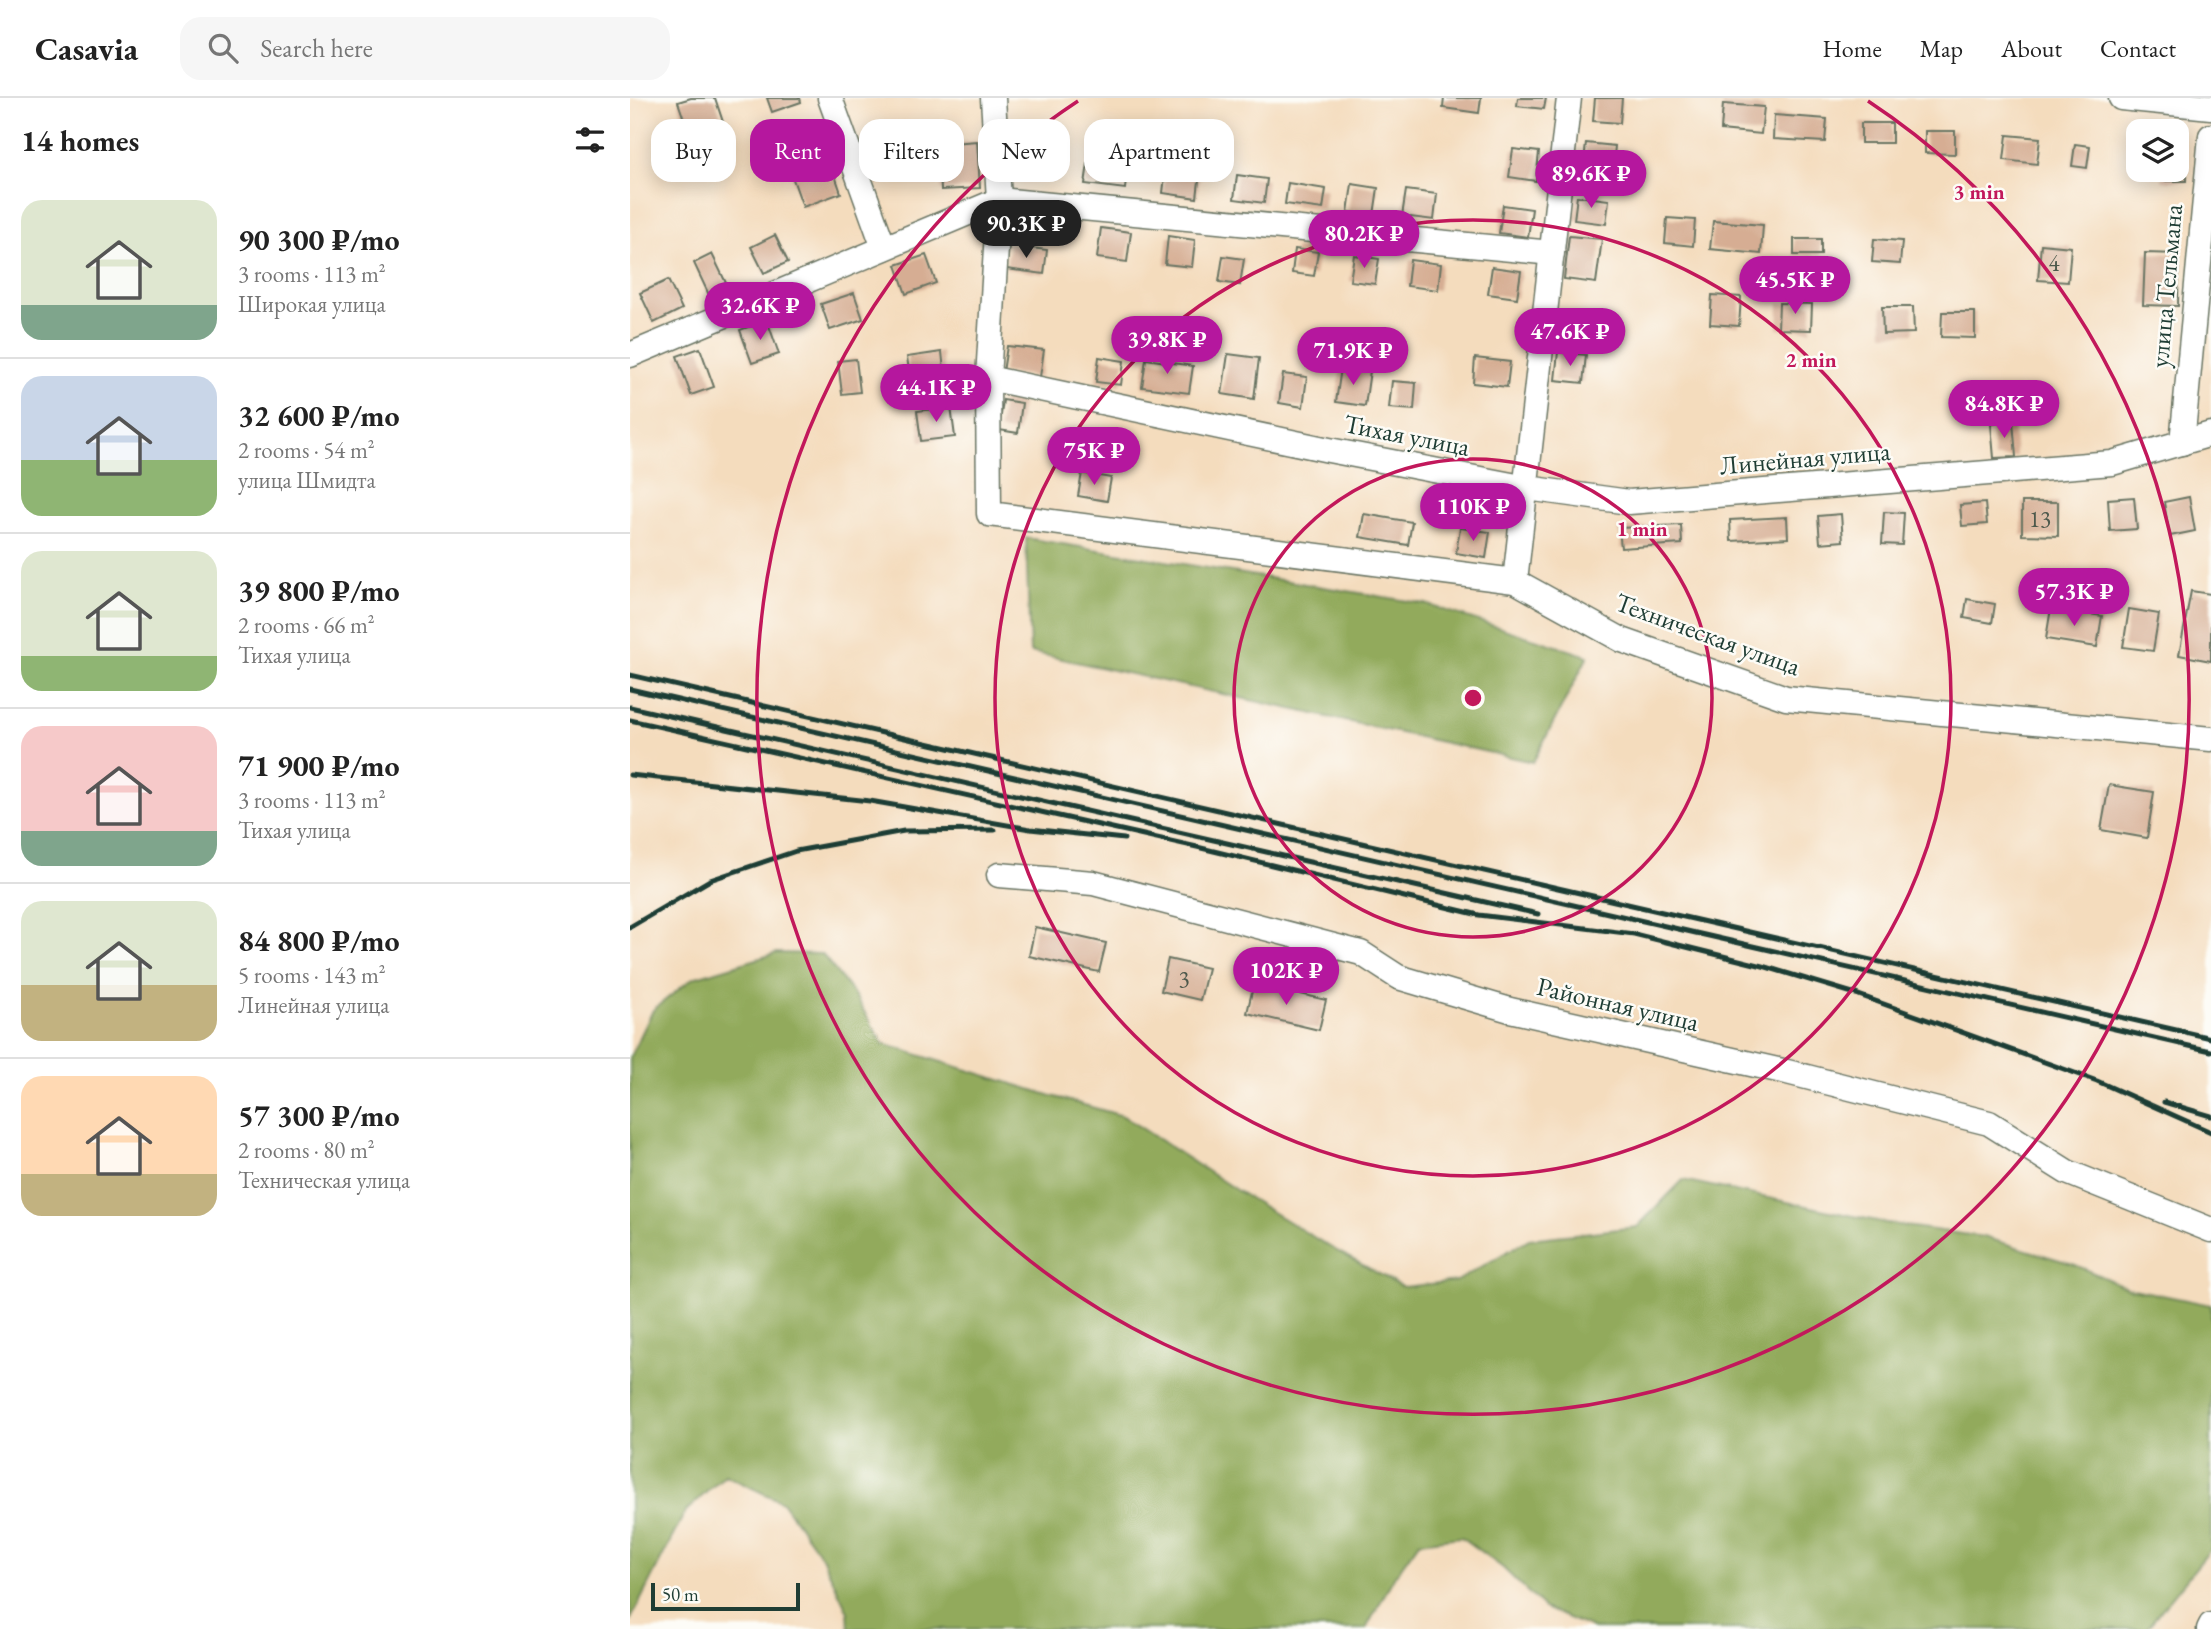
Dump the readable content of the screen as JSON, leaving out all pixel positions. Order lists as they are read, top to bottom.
{
  "streets": {
    "street": [
      "улица Тельмана",
      "Тихая улица",
      "Линейная улица",
      "Техническая улица",
      "Районная улица"
    ]
  },
  "crossings": [
    ["улица Тельмана", "Линейная улица"],
    ["Тихая улица", "Линейная улица"],
    ["Тихая улица", "Техническая улица"]
  ],
  "house_numbers": ["4", "13", "3"],
  "scale_bar": "50 m",
  "page": {
    "header": "Casavia",
    "search": "Search here",
    "nav": [
      "Home",
      "Map",
      "About",
      "Contact"
    ],
    "heading": "14 homes",
    "chip": [
      "Buy",
      "Rent",
      "Filters",
      "New",
      "Apartment"
    ],
    "price": [
      "89.6K ₽",
      "90.3K ₽",
      "80.2K ₽",
      "45.5K ₽",
      "32.6K ₽",
      "47.6K ₽",
      "39.8K ₽",
      "71.9K ₽",
      "44.1K ₽",
      "84.8K ₽",
      "75K ₽",
      "110K ₽",
      "57.3K ₽",
      "102K ₽"
    ],
    "list": [
      {
        "name": "90 300 ₽/mo",
        "note": "3 rooms · 113 m² · Широкая улица"
      },
      {
        "name": "32 600 ₽/mo",
        "note": "2 rooms · 54 m² · улица Шмидта"
      },
      {
        "name": "39 800 ₽/mo",
        "note": "2 rooms · 66 m² · Тихая улица"
      },
      {
        "name": "71 900 ₽/mo",
        "note": "3 rooms · 113 m² · Тихая улица"
      },
      {
        "name": "84 800 ₽/mo",
        "note": "5 rooms · 143 m² · Линейная улица"
      },
      {
        "name": "57 300 ₽/mo",
        "note": "2 rooms · 80 m² · Техническая улица"
      }
    ],
    "scale": "50 m"
  },
  "rings": ["3 min", "2 min", "1 min"]
}
